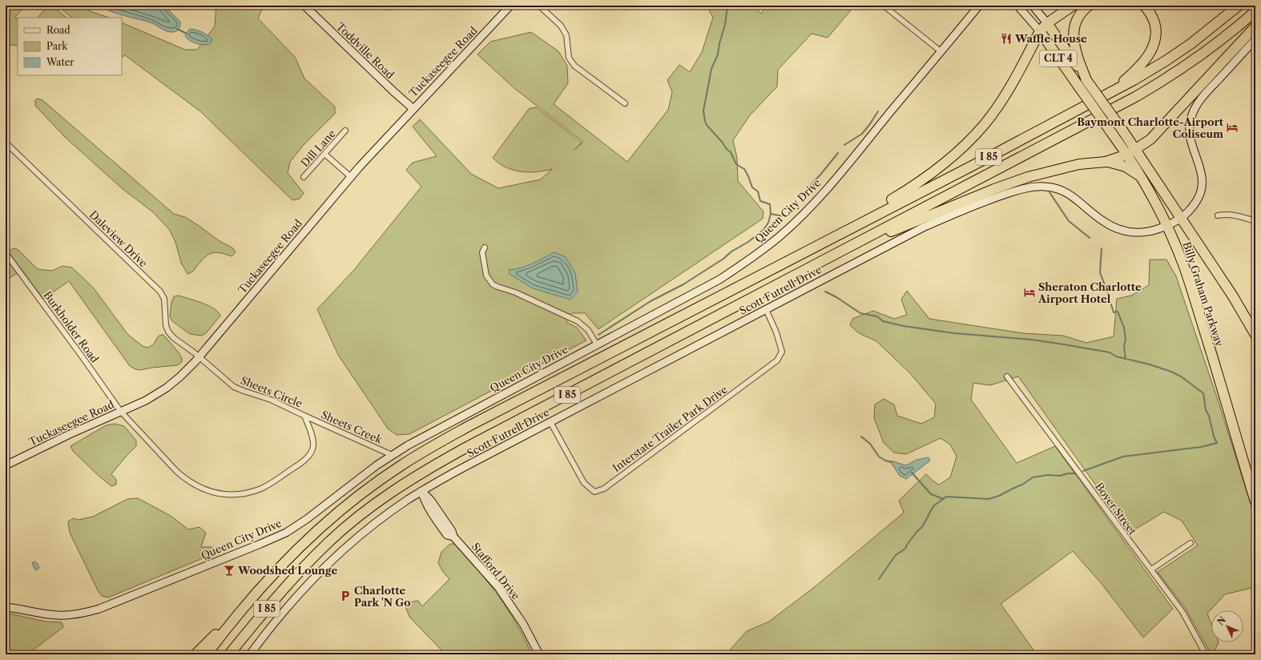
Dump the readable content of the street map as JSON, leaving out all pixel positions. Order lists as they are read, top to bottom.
{
  "streets": {
    "highway": ["CLT 4", "I 85", "Billy Graham Parkway"],
    "street": [
      "Toddville Road",
      "Tuckaseegee Road",
      "Dill Lane",
      "Queen City Drive",
      "Daleview Drive",
      "Scott Futrell Drive",
      "Burkholder Road",
      "Sheets Circle",
      "Sheets Creek",
      "Interstate Trailer Park Drive",
      "Boyer Street",
      "Stafford Drive"
    ]
  },
  "crossings": [
    ["Toddville Road", "Tuckaseegee Road"],
    ["Tuckaseegee Road", "Daleview Drive"],
    ["Tuckaseegee Road", "Burkholder Road"],
    ["Tuckaseegee Road", "Sheets Circle"],
    ["Queen City Drive", "Sheets Creek"],
    ["Daleview Drive", "Sheets Circle"],
    ["Scott Futrell Drive", "Billy Graham Parkway"],
    ["Scott Futrell Drive", "Interstate Trailer Park Drive"],
    ["Scott Futrell Drive", "Stafford Drive"],
    ["Burkholder Road", "Sheets Circle"],
    ["Sheets Circle", "Sheets Creek"]
  ],
  "places": {
    "restaurant": ["Waffle House"],
    "hotel": ["Baymont Charlotte-Airport Coliseum", "Sheraton Charlotte Airport Hotel"],
    "bar": ["Woodshed Lounge"],
    "parking": ["Charlotte Park 'N Go"]
  },
  "legend": ["Road", "Park", "Water"],
  "north": "top left"
}
